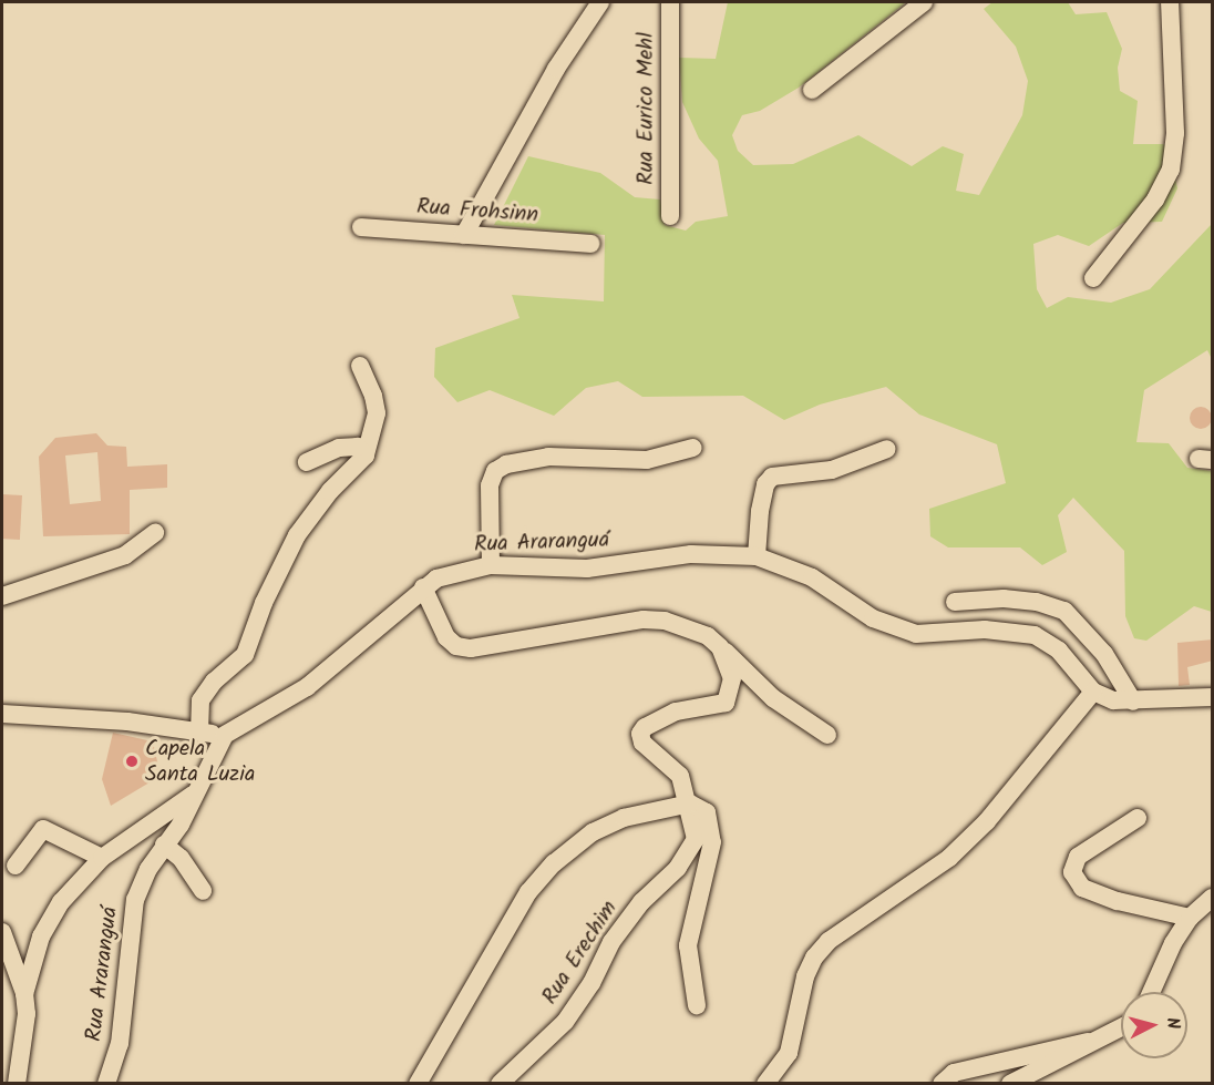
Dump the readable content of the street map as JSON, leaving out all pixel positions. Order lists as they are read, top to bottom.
{
  "streets": {
    "street": [
      "Rua Eurico Mehl",
      "Rua Frohsinn",
      "Rua Araranguá",
      "Rua Erechim"
    ]
  },
  "places": ["Capela Santa Luzia"],
  "north": "right"
}
